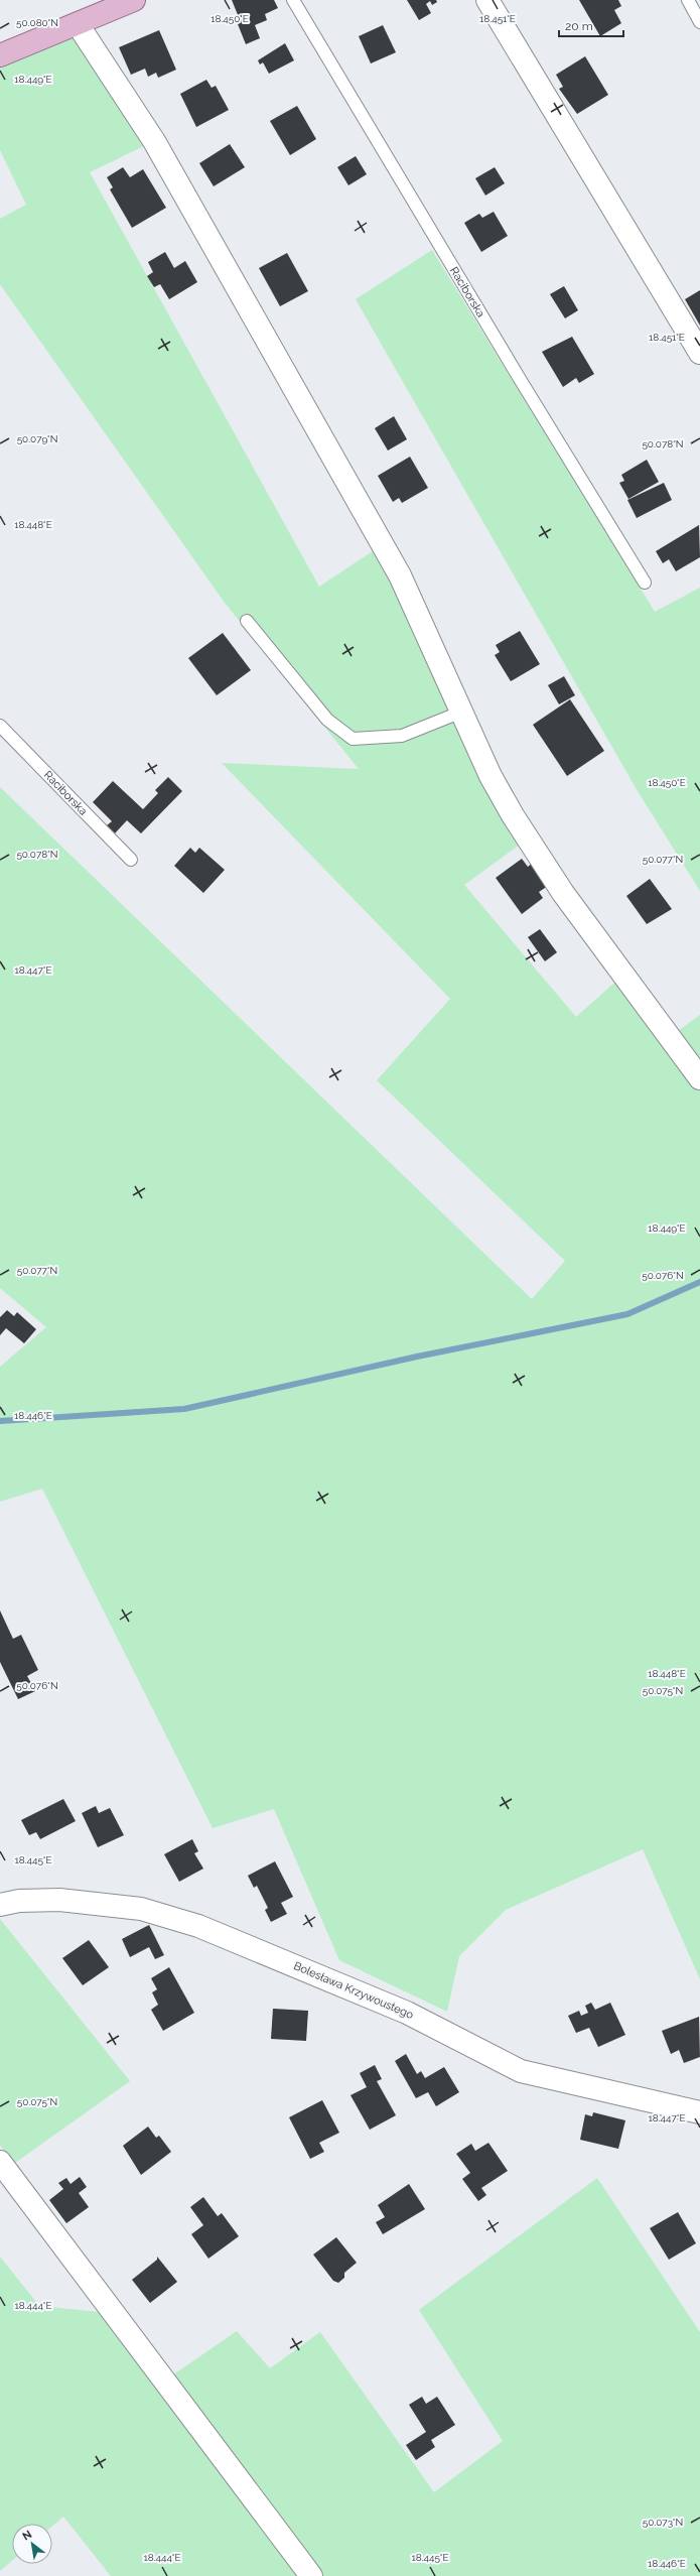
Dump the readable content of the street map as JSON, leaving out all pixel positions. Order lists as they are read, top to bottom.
{
  "streets": {
    "street": ["Bolesława Krzywoustego"],
    "lane": ["Raciborska"]
  },
  "scale_bar": "20 m",
  "north": "top left",
  "coordinates": [
    "18.450°E",
    "18.451°E",
    "50.080°N",
    "18.449°E",
    "50.079°N",
    "50.078°N",
    "18.448°E",
    "50.077°N",
    "18.447°E",
    "50.076°N",
    "18.446°E",
    "50.075°N",
    "18.445°E",
    "18.444°E",
    "50.073°N"
  ]
}
